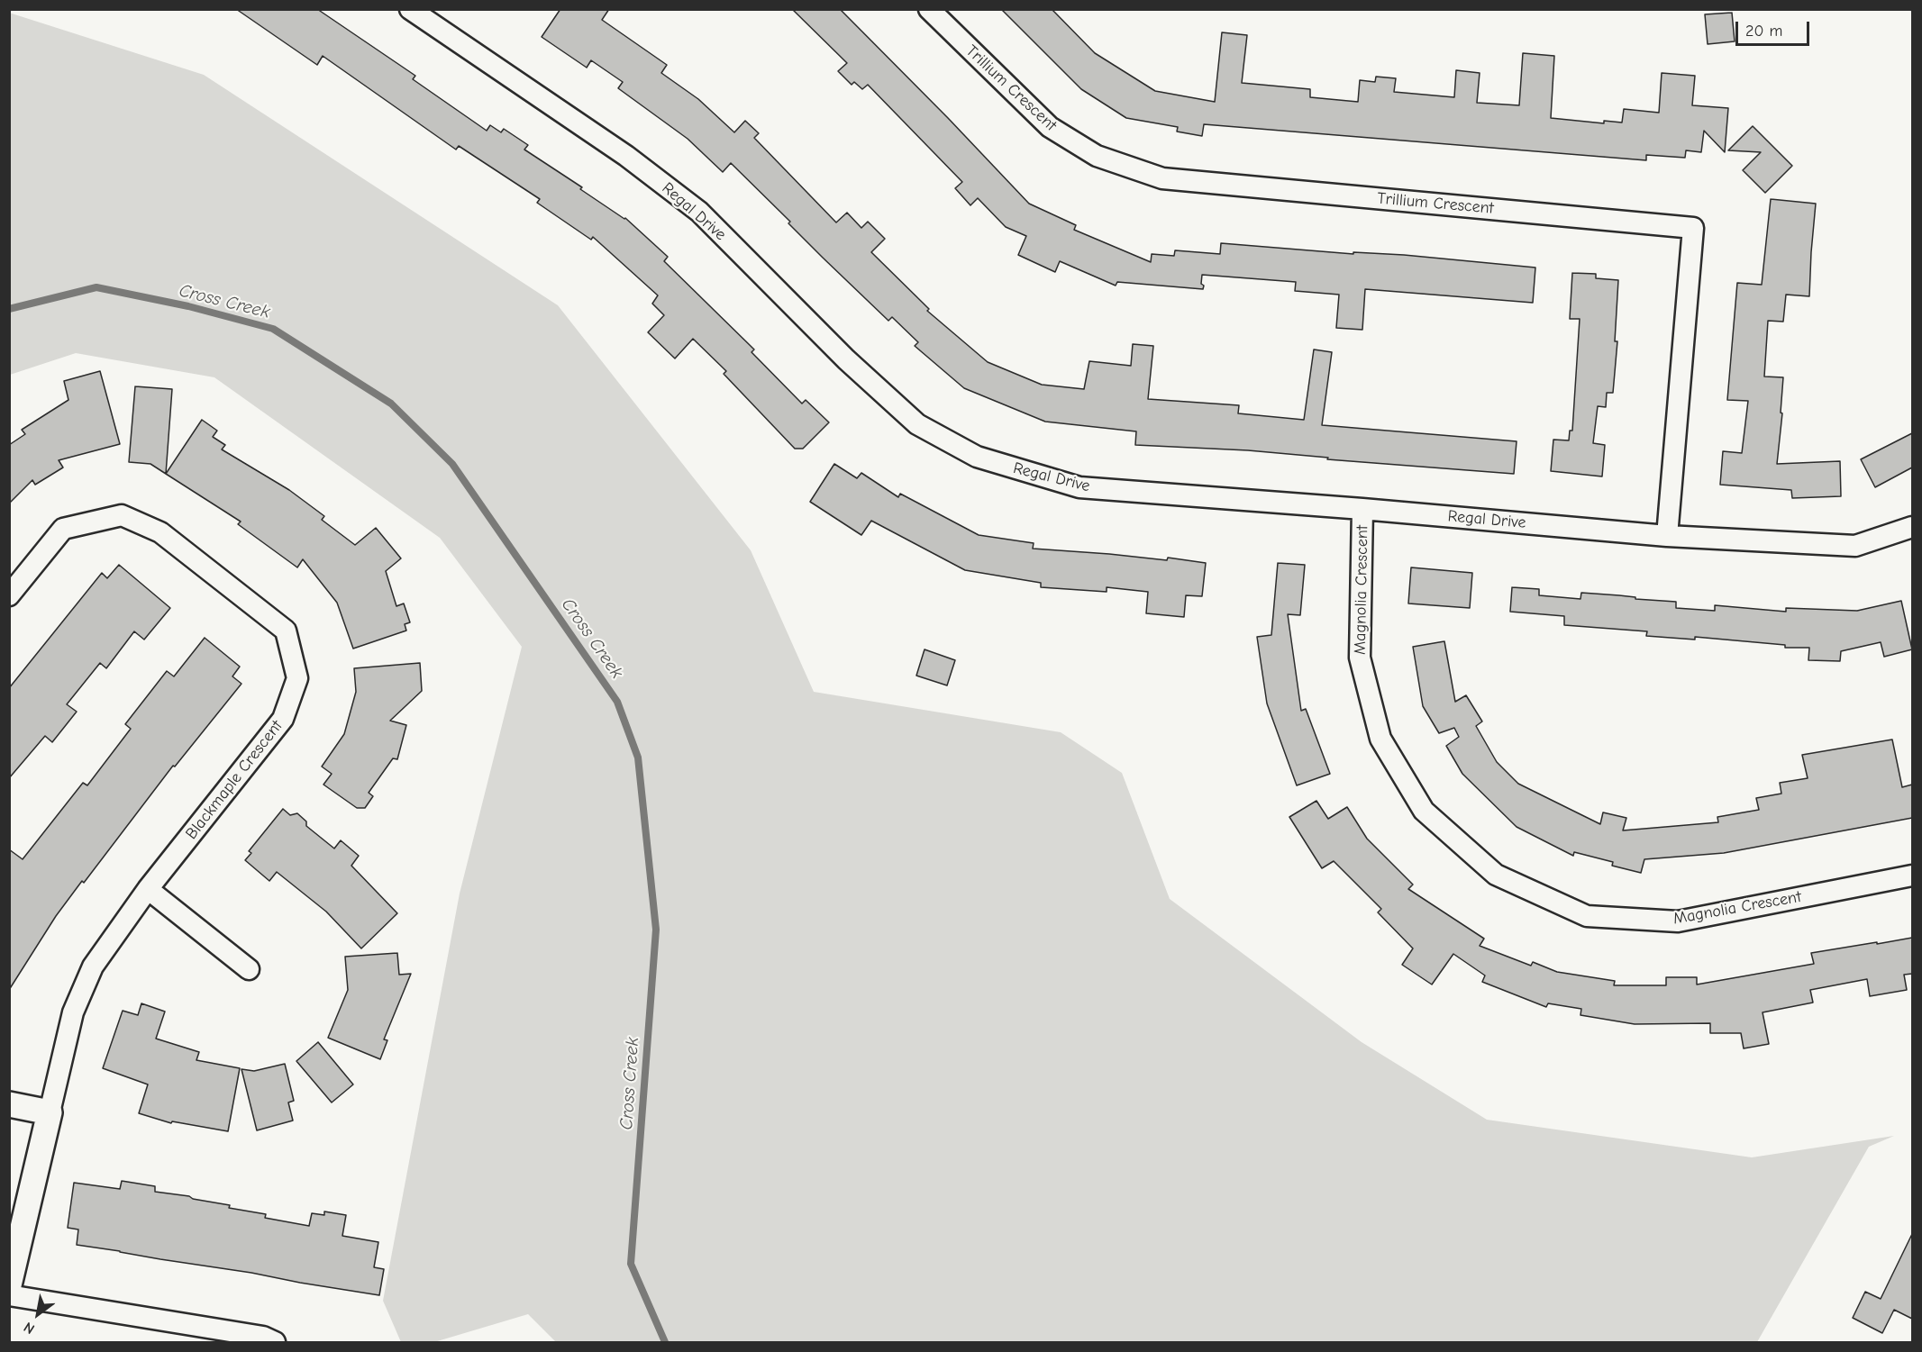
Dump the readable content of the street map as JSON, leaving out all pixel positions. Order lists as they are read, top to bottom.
{
  "streets": {
    "street": [
      "Trillium Crescent",
      "Regal Drive",
      "Magnolia Crescent",
      "Blackmaple Crescent"
    ]
  },
  "crossings": [
    ["Trillium Crescent", "Regal Drive"],
    ["Regal Drive", "Magnolia Crescent"]
  ],
  "water": ["Cross Creek"],
  "scale_bar": "20 m",
  "north": "bottom left"
}
